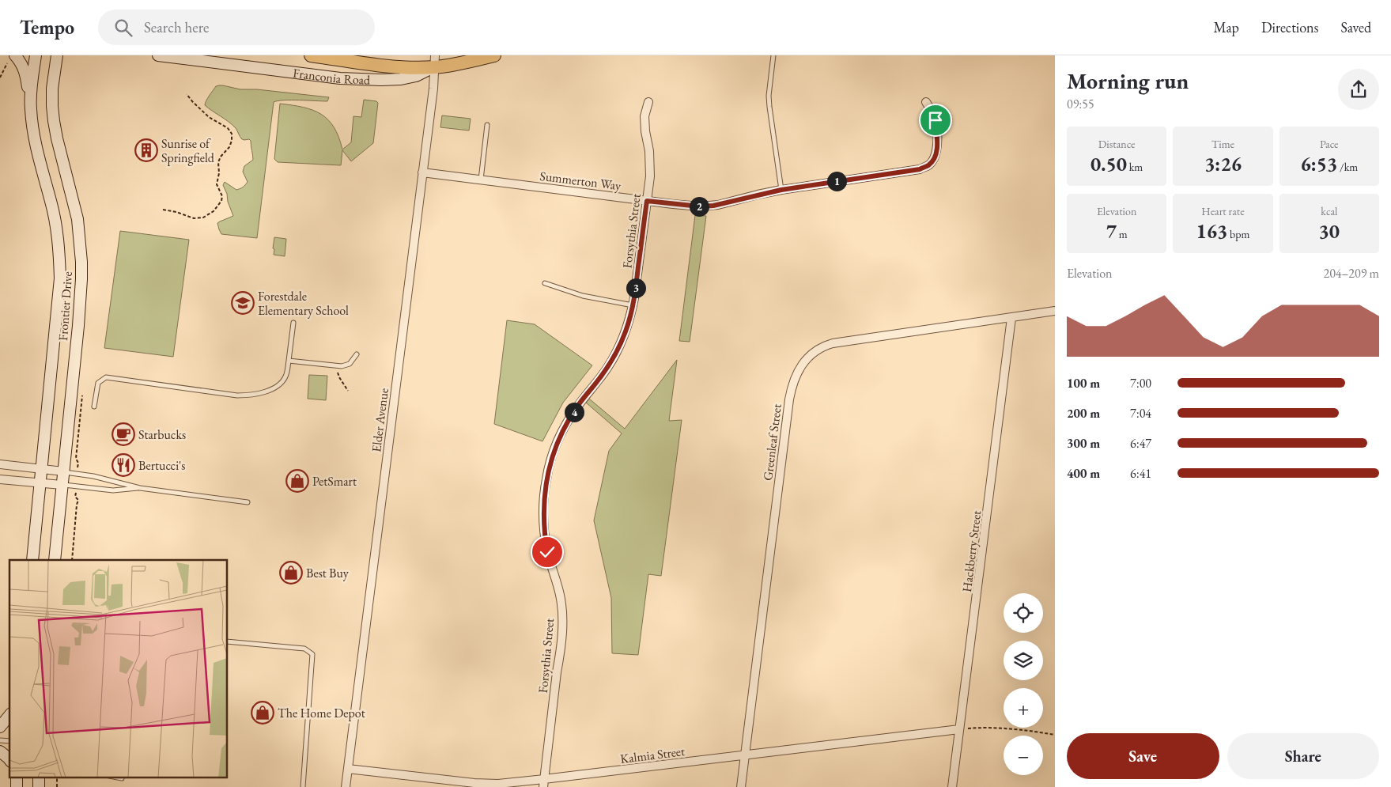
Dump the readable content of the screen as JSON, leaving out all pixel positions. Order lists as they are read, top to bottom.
{
  "streets": {
    "main road": ["Franconia Road", "Frontier Drive"],
    "street": [
      "Summerton Way",
      "Forsythia Street",
      "Elder Avenue",
      "Greenleaf Street",
      "Hackberry Street",
      "Kalmia Street"
    ]
  },
  "crossings": [
    ["Franconia Road", "Elder Avenue"],
    ["Summerton Way", "Forsythia Street"],
    ["Summerton Way", "Elder Avenue"],
    ["Forsythia Street", "Kalmia Street"],
    ["Elder Avenue", "Kalmia Street"],
    ["Greenleaf Street", "Hackberry Street"],
    ["Greenleaf Street", "Kalmia Street"],
    ["Hackberry Street", "Kalmia Street"]
  ],
  "places": {
    "building": ["Sunrise of Springfield"],
    "school or university": ["Forestdale Elementary School"],
    "cafe": ["Starbucks"],
    "restaurant": ["Bertucci's"],
    "shop": ["PetSmart", "Best Buy", "The Home Depot"]
  },
  "page": {
    "header": "Tempo",
    "search": "Search here",
    "nav": ["Map", "Directions", "Saved"],
    "heading": ["Morning run", "09:55"],
    "stats": [
      ["Distance", "0.50 km"],
      ["Time", "3:26"],
      ["Pace", "6:53 /km"],
      ["Elevation", "7 m"],
      ["Heart rate", "163 bpm"],
      ["kcal", "30"]
    ],
    "pins": [
      "1",
      "2",
      "3",
      "4"
    ],
    "chart": ["Elevation", "204–209 m"],
    "list": [
      {
        "name": "100 m",
        "note": "7:00"
      },
      {
        "name": "200 m",
        "note": "7:04"
      },
      {
        "name": "300 m",
        "note": "6:47"
      },
      {
        "name": "400 m",
        "note": "6:41"
      }
    ],
    "map_buttons": ["+", "−"],
    "buttons": ["Save", "Share"]
  }
}
